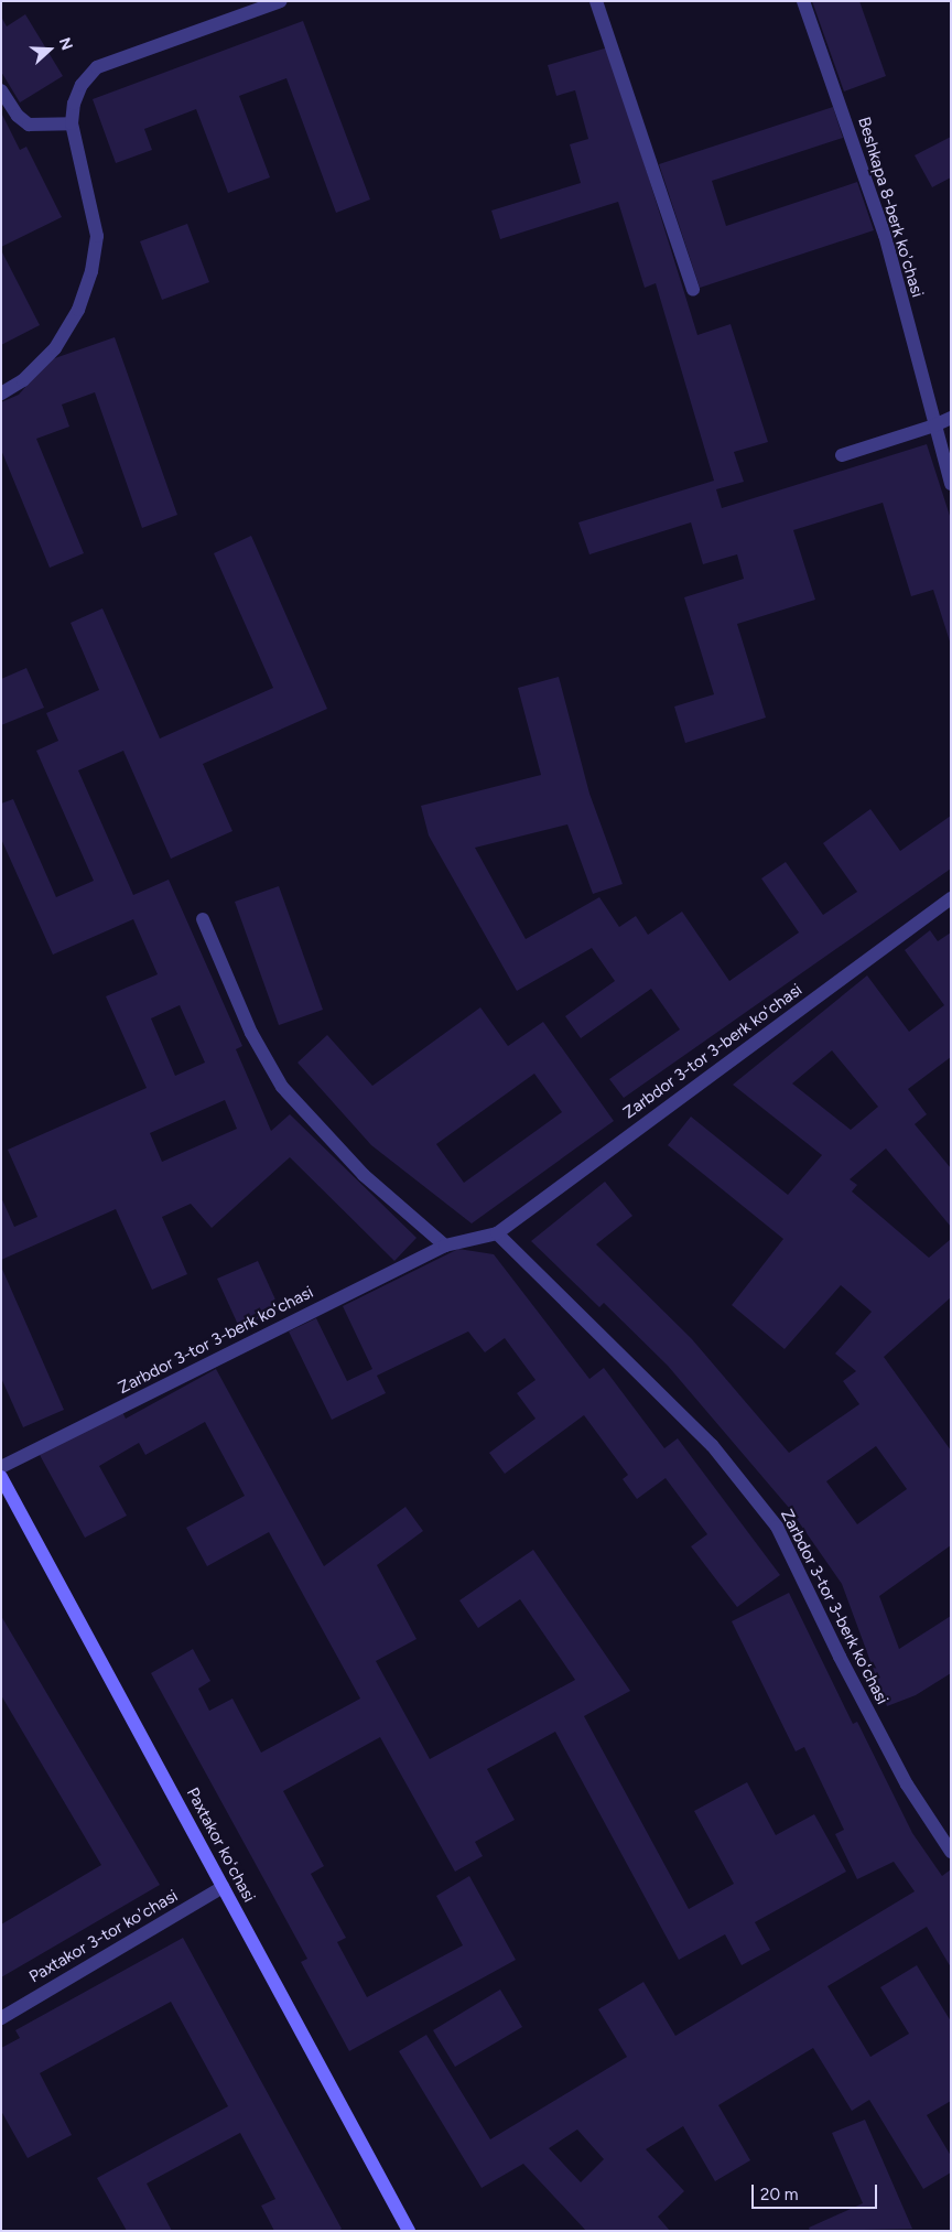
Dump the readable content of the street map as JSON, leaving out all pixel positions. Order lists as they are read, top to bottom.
{
  "streets": {
    "main road": ["Paxtakor koʻchasi"],
    "street": ["Beshkapa 8-berk koʼchasi", "Zarbdor 3-tor 3-berk koʻchasi", "Paxtakor 3-tor koʼchasi"]
  },
  "crossings": [
    ["Paxtakor koʻchasi", "Paxtakor 3-tor koʼchasi"]
  ],
  "scale_bar": "20 m",
  "north": "right"
}
